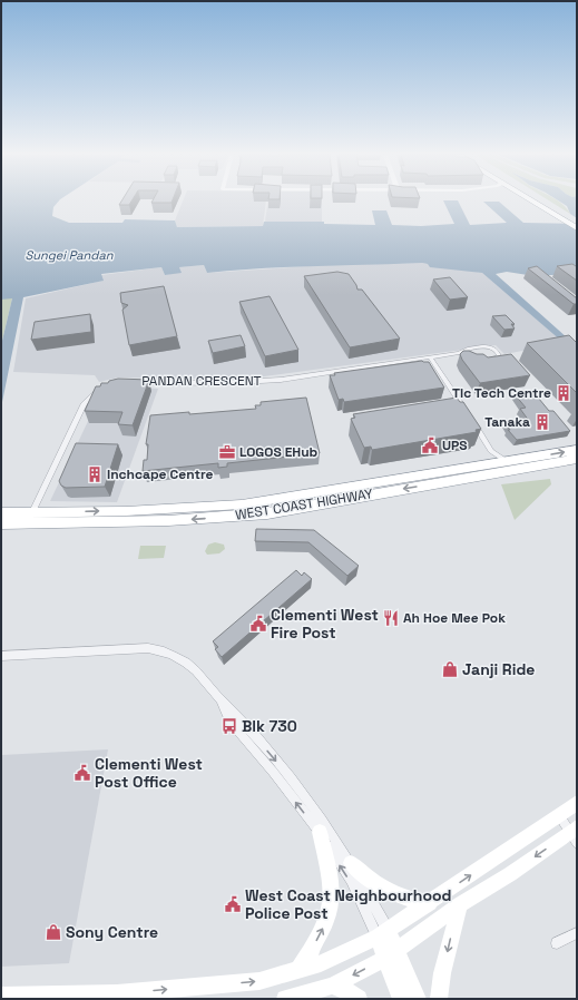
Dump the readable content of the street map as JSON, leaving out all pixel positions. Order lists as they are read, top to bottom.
{
  "streets": {
    "highway": ["WEST COAST HIGHWAY"],
    "street": ["PANDAN CRESCENT"]
  },
  "water": ["Sungei Pandan"],
  "places": {
    "building": ["Tic Tech Centre", "Tanaka", "Inchcape Centre"],
    "public building": [
      "UPS",
      "Clementi West Fire Post",
      "Clementi West Post Office",
      "West Coast Neighbourhood Police Post"
    ],
    "office": ["LOGOS EHub"],
    "restaurant": ["Ah Hoe Mee Pok"],
    "shop": ["Janji Ride", "Sony Centre"],
    "bus stop": ["Blk 730"]
  }
}
